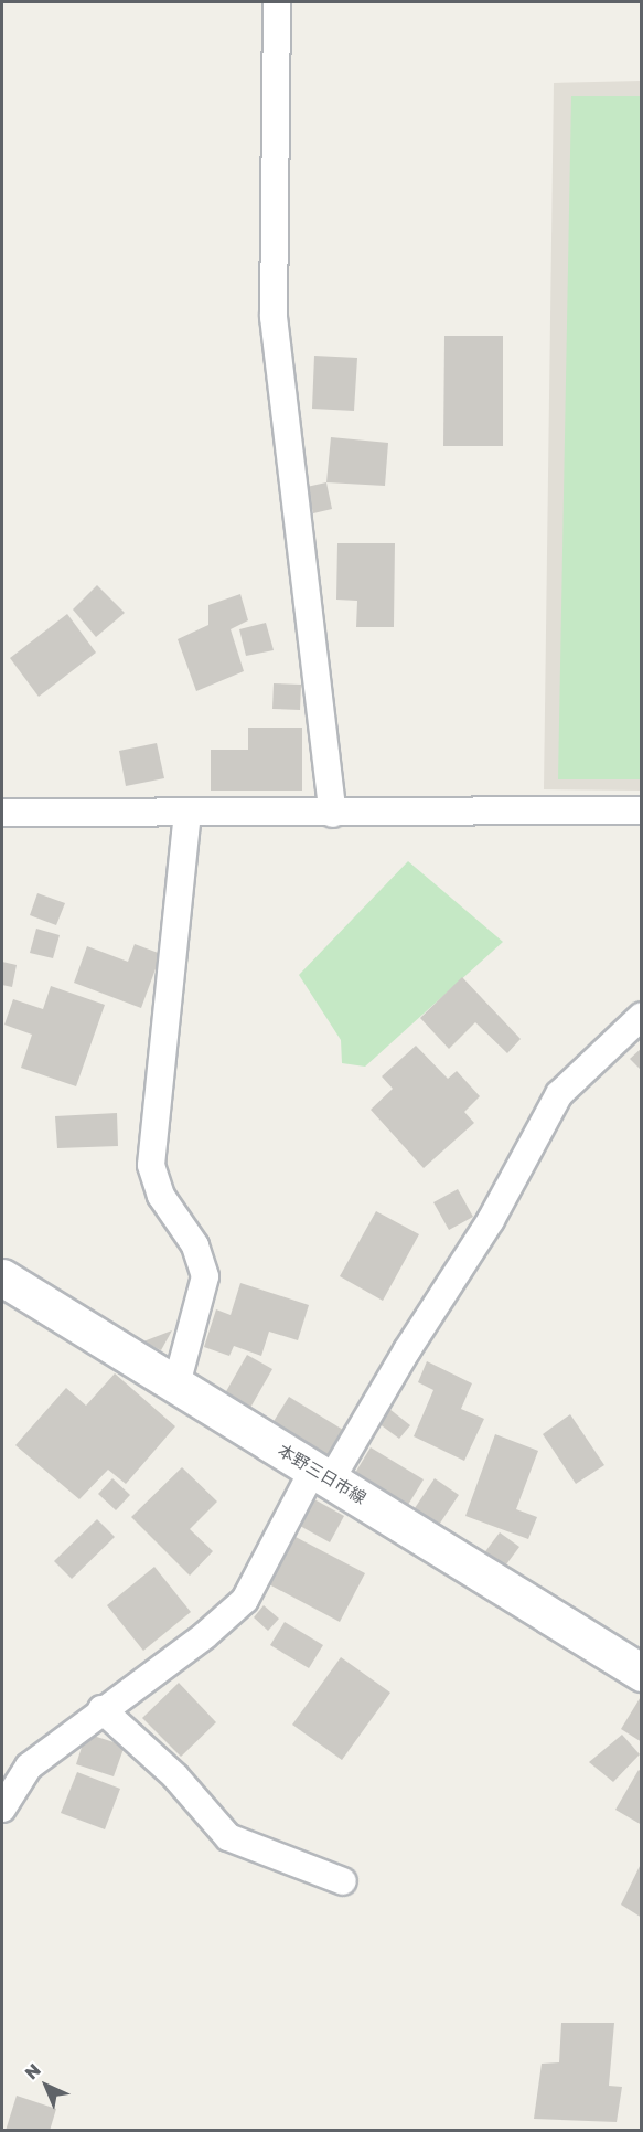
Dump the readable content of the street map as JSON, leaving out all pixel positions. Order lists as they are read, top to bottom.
{
  "streets": {
    "main road": ["本野三日市線"]
  },
  "north": "top left"
}
